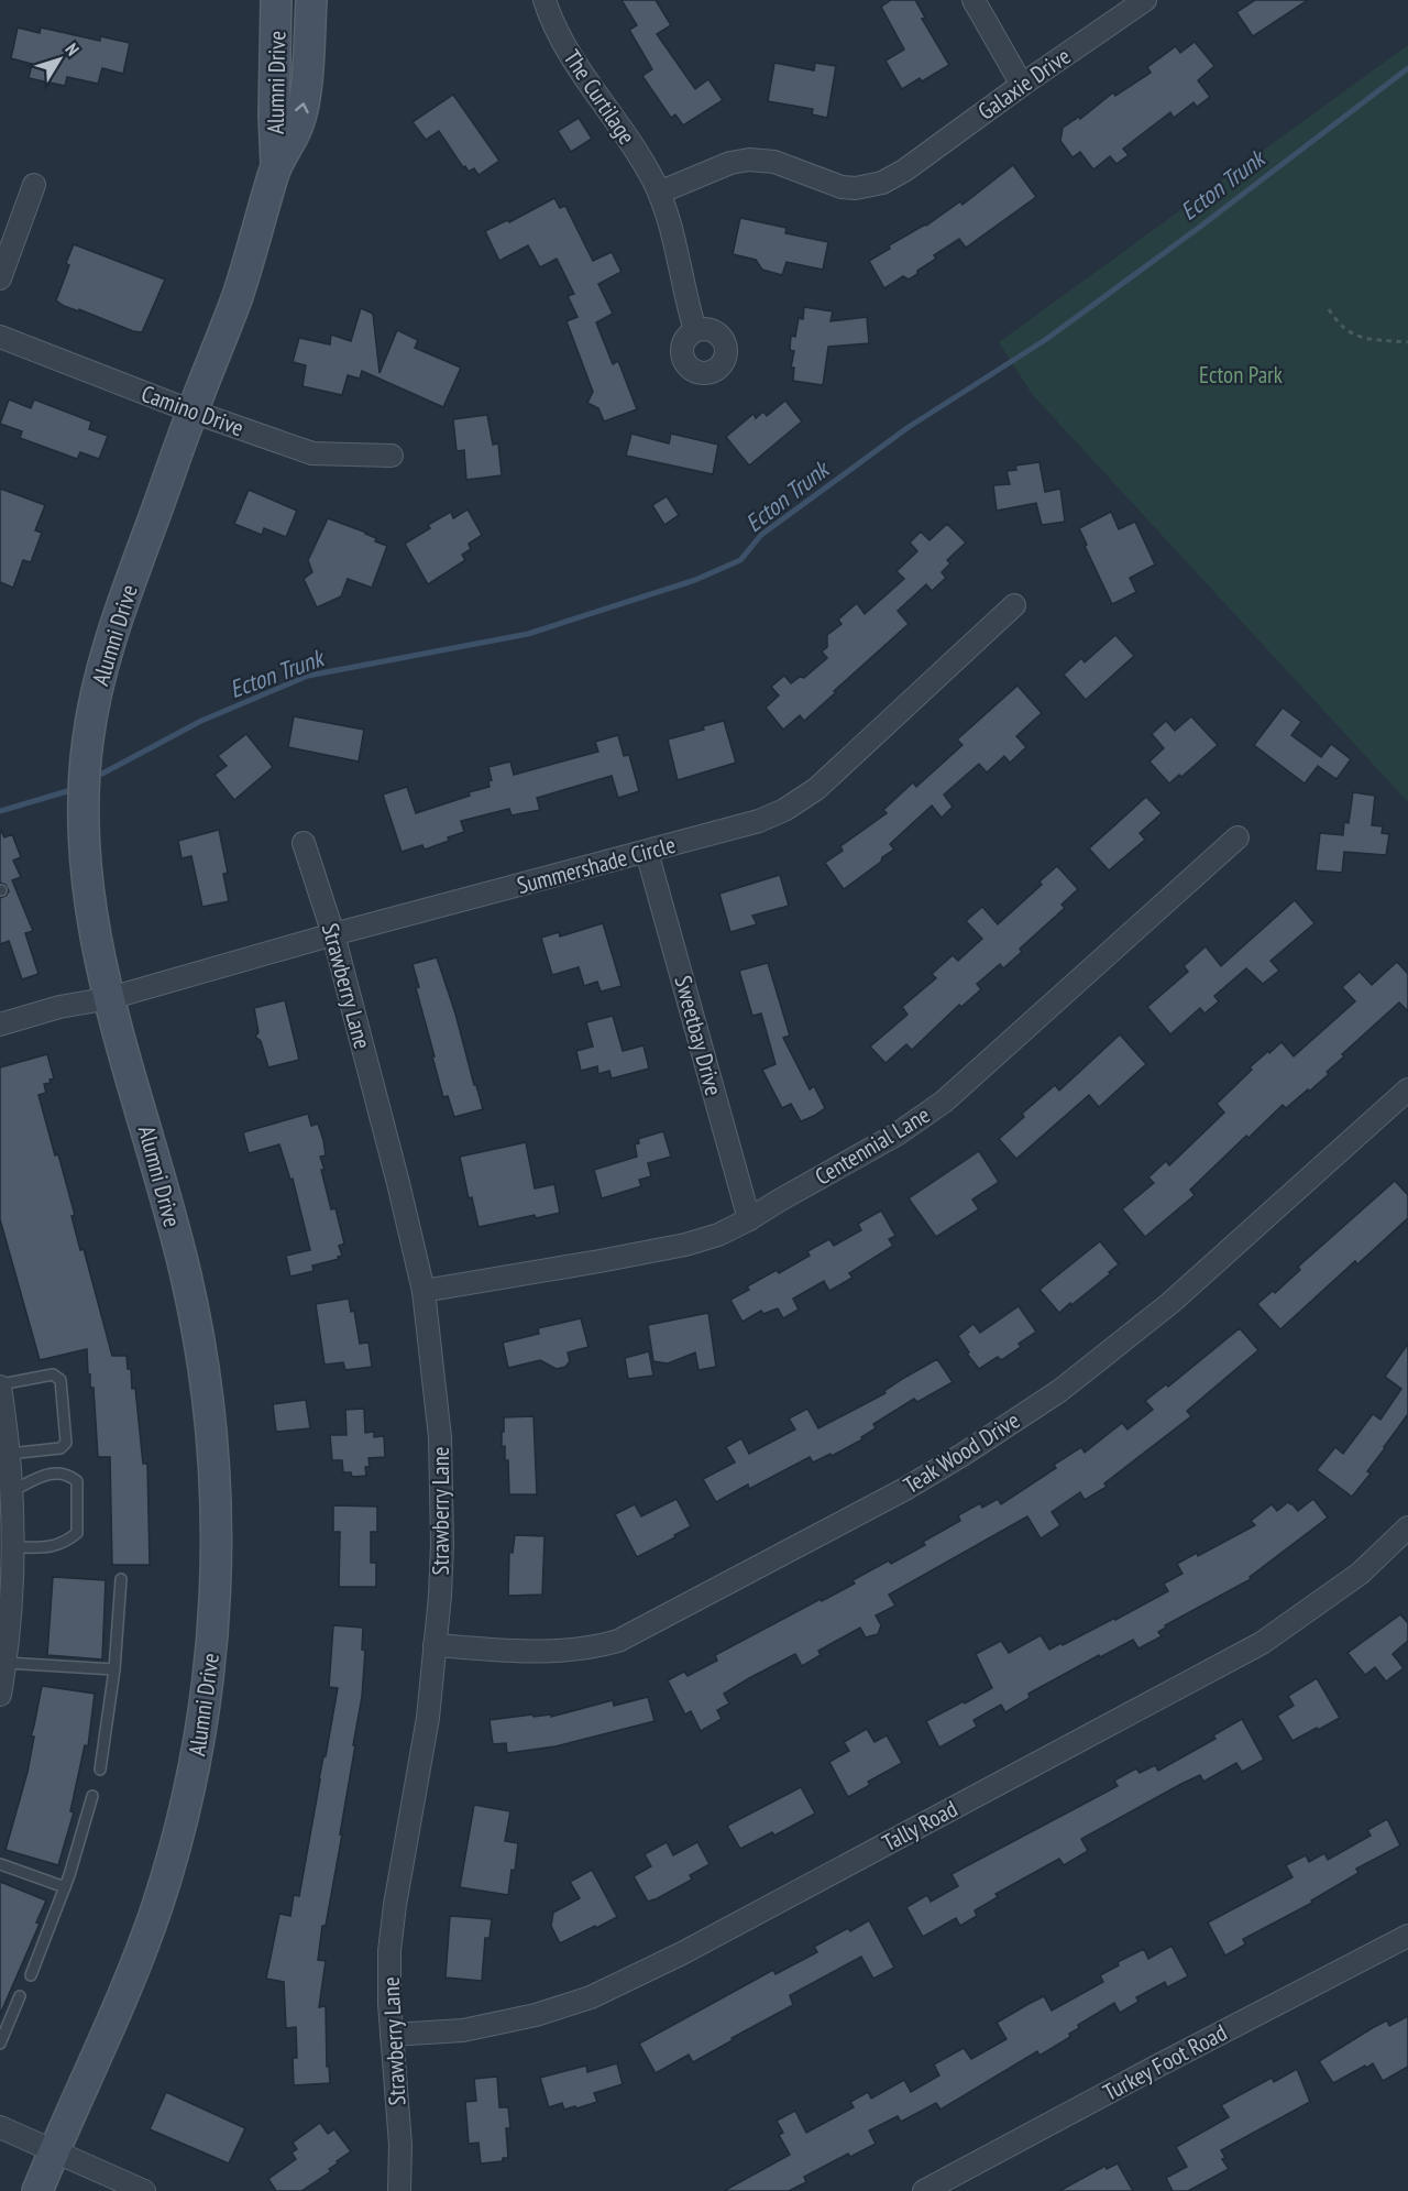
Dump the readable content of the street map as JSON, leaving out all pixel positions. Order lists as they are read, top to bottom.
{
  "streets": {
    "main road": ["Alumni Drive"],
    "street": [
      "Galaxie Drive",
      "The Curtilage",
      "Camino Drive",
      "Summershade Circle",
      "Strawberry Lane",
      "Sweetbay Drive",
      "Centennial Lane",
      "Teak Wood Drive",
      "Tally Road",
      "Turkey Foot Road"
    ]
  },
  "crossings": [
    ["Alumni Drive", "Camino Drive"],
    ["Alumni Drive", "Summershade Circle"],
    ["Galaxie Drive", "The Curtilage"],
    ["Summershade Circle", "Strawberry Lane"],
    ["Summershade Circle", "Sweetbay Drive"],
    ["Strawberry Lane", "Centennial Lane"],
    ["Strawberry Lane", "Teak Wood Drive"],
    ["Strawberry Lane", "Tally Road"],
    ["Sweetbay Drive", "Centennial Lane"]
  ],
  "water": ["Ecton Trunk"],
  "parks": ["Ecton Park"],
  "north": "top right"
}
